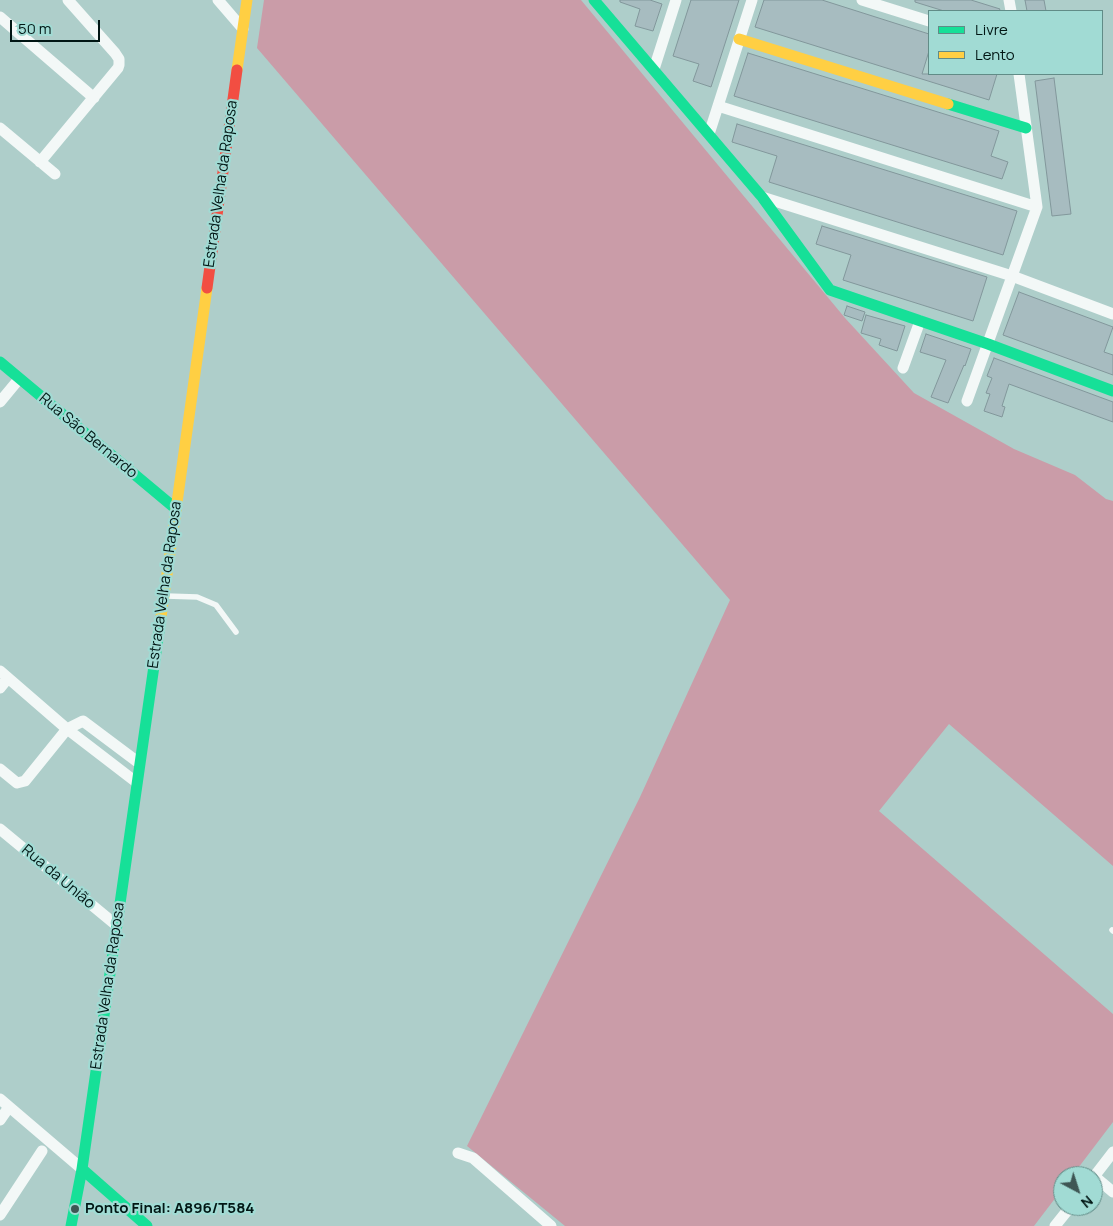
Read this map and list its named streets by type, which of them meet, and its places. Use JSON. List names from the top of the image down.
{
  "streets": {
    "street": ["Estrada Velha da Raposa", "Rua São Bernardo", "Rua da União"]
  },
  "crossings": [
    ["Estrada Velha da Raposa", "Rua São Bernardo"],
    ["Estrada Velha da Raposa", "Rua da União"]
  ],
  "places": ["Ponto Final: A896/T584"],
  "legend": ["Livre", "Lento"],
  "scale_bar": "50 m",
  "north": "bottom right"
}
